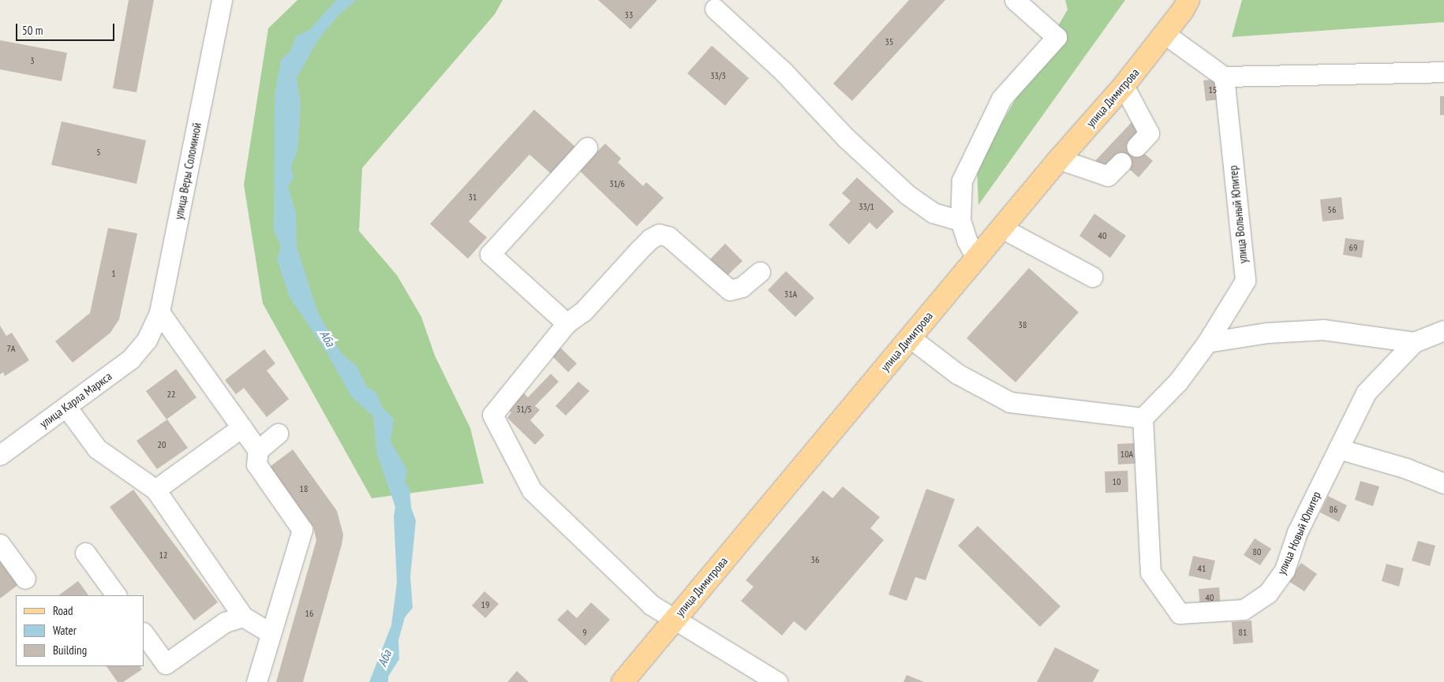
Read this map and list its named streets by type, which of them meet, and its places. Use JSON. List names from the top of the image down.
{
  "streets": {
    "main road": ["улица Димитрова"],
    "street": [
      "улица Веры Соломиной",
      "улица Вольный Юпитер",
      "улица Карла Маркса",
      "улица Новый Юпитер"
    ]
  },
  "crossings": [
    ["улица Веры Соломиной", "улица Карла Маркса"],
    ["улица Вольный Юпитер", "улица Новый Юпитер"]
  ],
  "water": ["Аба"],
  "house_numbers": [
    "33",
    "35",
    "3",
    "33/3",
    "15",
    "5",
    "31/6",
    "31",
    "33/1",
    "56",
    "40",
    "69",
    "1",
    "31А",
    "38",
    "7А",
    "22",
    "31/5",
    "20",
    "10А",
    "10",
    "18",
    "86",
    "80",
    "12",
    "36",
    "41",
    "40",
    "19",
    "16",
    "9",
    "81"
  ],
  "legend": ["Road", "Water", "Building"],
  "scale_bar": "50 m"
}
